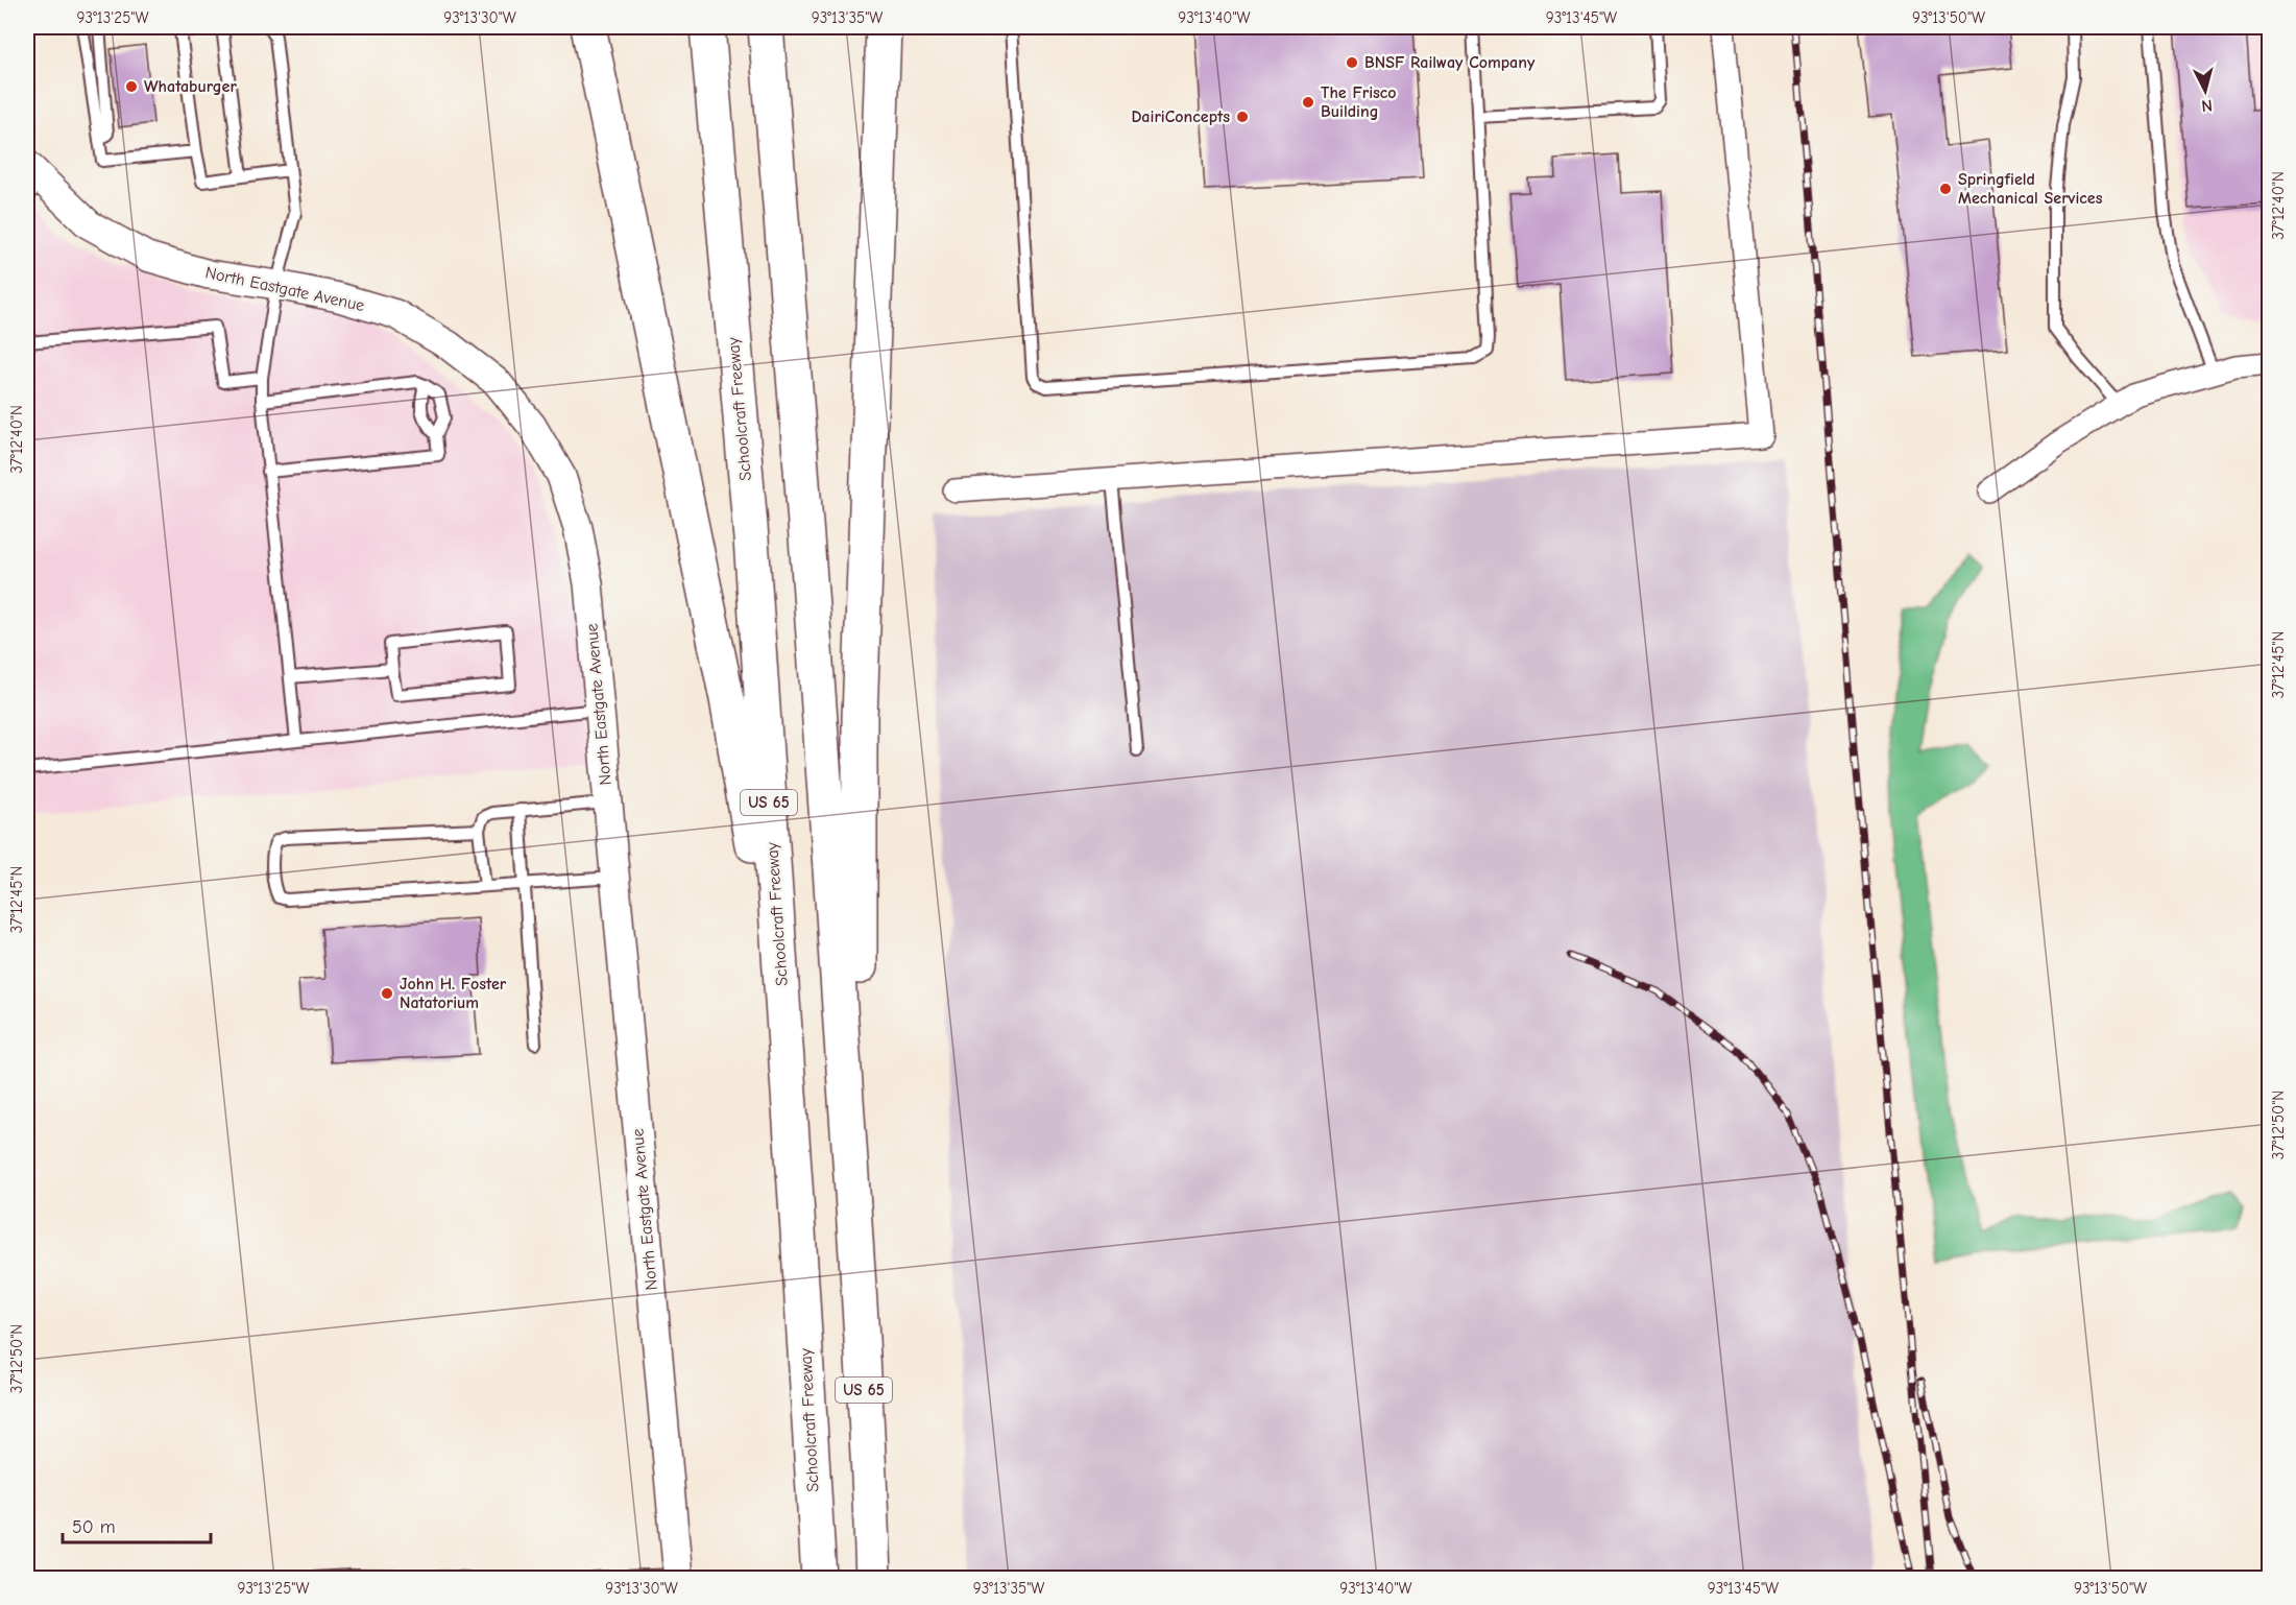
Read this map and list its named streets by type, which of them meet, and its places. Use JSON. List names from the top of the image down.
{
  "streets": {
    "highway": ["Schoolcraft Freeway", "US 65"],
    "street": ["North Eastgate Avenue"]
  },
  "places": [
    "BNSF Railway Company",
    "Whataburger",
    "The Frisco Building",
    "DairiConcepts",
    "Springfield Mechanical Services",
    "John H. Foster Natatorium"
  ],
  "scale_bar": "50 m",
  "north": "bottom",
  "coordinates": [
    "93°13'25\"W",
    "93°13'30\"W",
    "93°13'35\"W",
    "93°13'40\"W",
    "93°13'45\"W",
    "93°13'50\"W",
    "37°12'40\"N",
    "37°12'45\"N",
    "37°12'50\"N"
  ]
}
